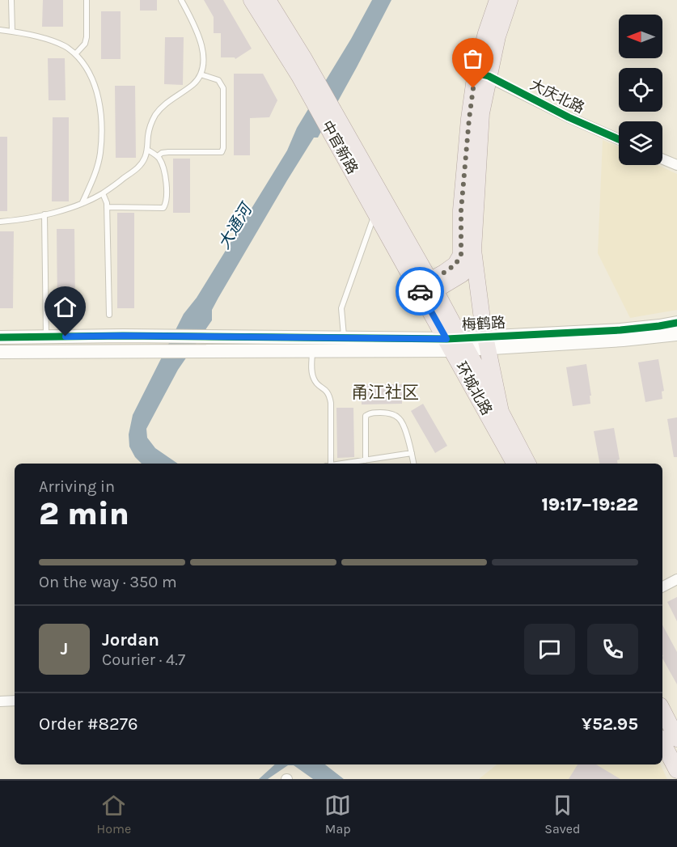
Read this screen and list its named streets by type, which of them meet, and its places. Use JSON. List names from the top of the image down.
{
  "streets": {
    "main road": ["中官新路", "环城北路"],
    "street": ["大庆北路", "梅鹤路"]
  },
  "crossings": [
    ["大庆北路", "环城北路"],
    ["中官新路", "环城北路"],
    ["梅鹤路", "环城北路"]
  ],
  "districts": ["甬江社区"],
  "water": ["大通河"],
  "north": "left",
  "page": {
    "heading": ["2 min", "Arriving in", "19:17–19:22"],
    "panel": [
      "Jordan",
      "Courier · 4.7",
      "Order #8276",
      "¥52.95"
    ],
    "bar": "On the way · 350 m",
    "round": "J",
    "tabs": ["Home", "Map", "Saved"]
  }
}
